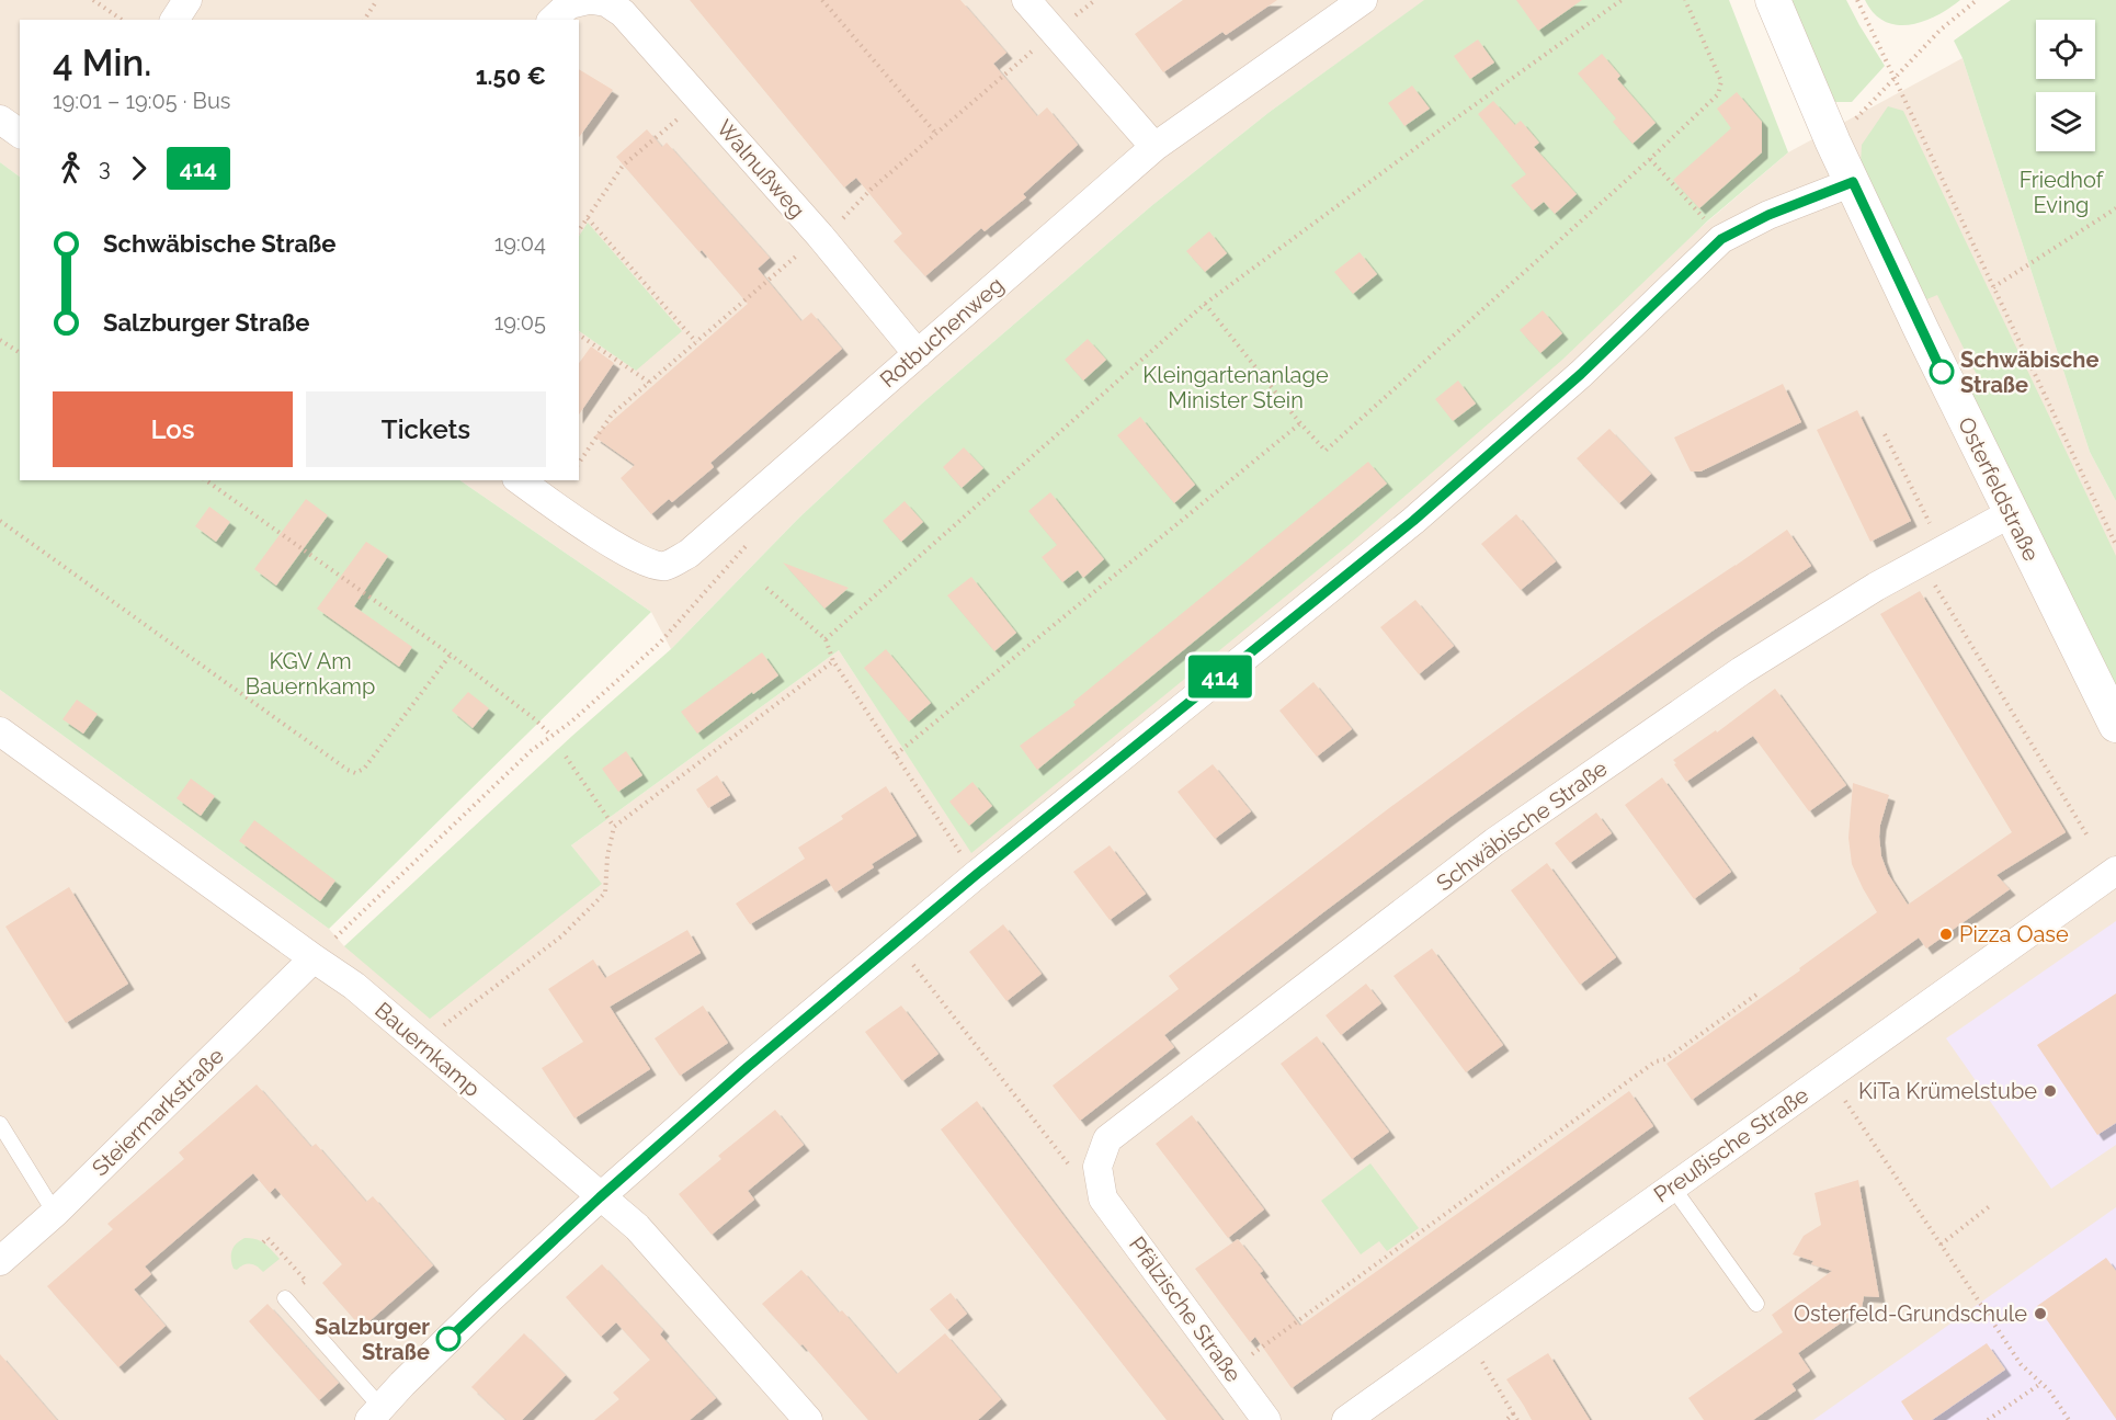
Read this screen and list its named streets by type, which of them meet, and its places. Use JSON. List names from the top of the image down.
{
  "streets": {
    "street": [
      "Walnußweg",
      "Rotbuchenweg",
      "Osterfeldstraße",
      "Schwäbische Straße",
      "Bauernkamp",
      "Steiermarkstraße",
      "Preußische Straße",
      "Pfälzische Straße"
    ]
  },
  "crossings": [
    ["Walnußweg", "Rotbuchenweg"],
    ["Osterfeldstraße", "Schwäbische Straße"],
    ["Schwäbische Straße", "Pfälzische Straße"],
    ["Bauernkamp", "Steiermarkstraße"]
  ],
  "parks": ["Friedhof Eving", "Kleingartenanlage Minister Stein", "KGV Am Bauernkamp"],
  "places": [
    "Schwäbische Straße",
    "Pizza Oase",
    "KiTa Krümelstube",
    "Osterfeld-Grundschule",
    "Salzburger Straße"
  ],
  "lines": ["bus line 414"],
  "page": {
    "on_map": "414",
    "heading": ["4 Min.", "19:01 – 19:05 · Bus", "1.50 €"],
    "legs": ["3", "414"],
    "list": [
      {
        "name": "Schwäbische Straße",
        "value": "19:04"
      },
      {
        "name": "Salzburger Straße",
        "value": "19:05"
      }
    ],
    "buttons": ["Los", "Tickets"]
  }
}
